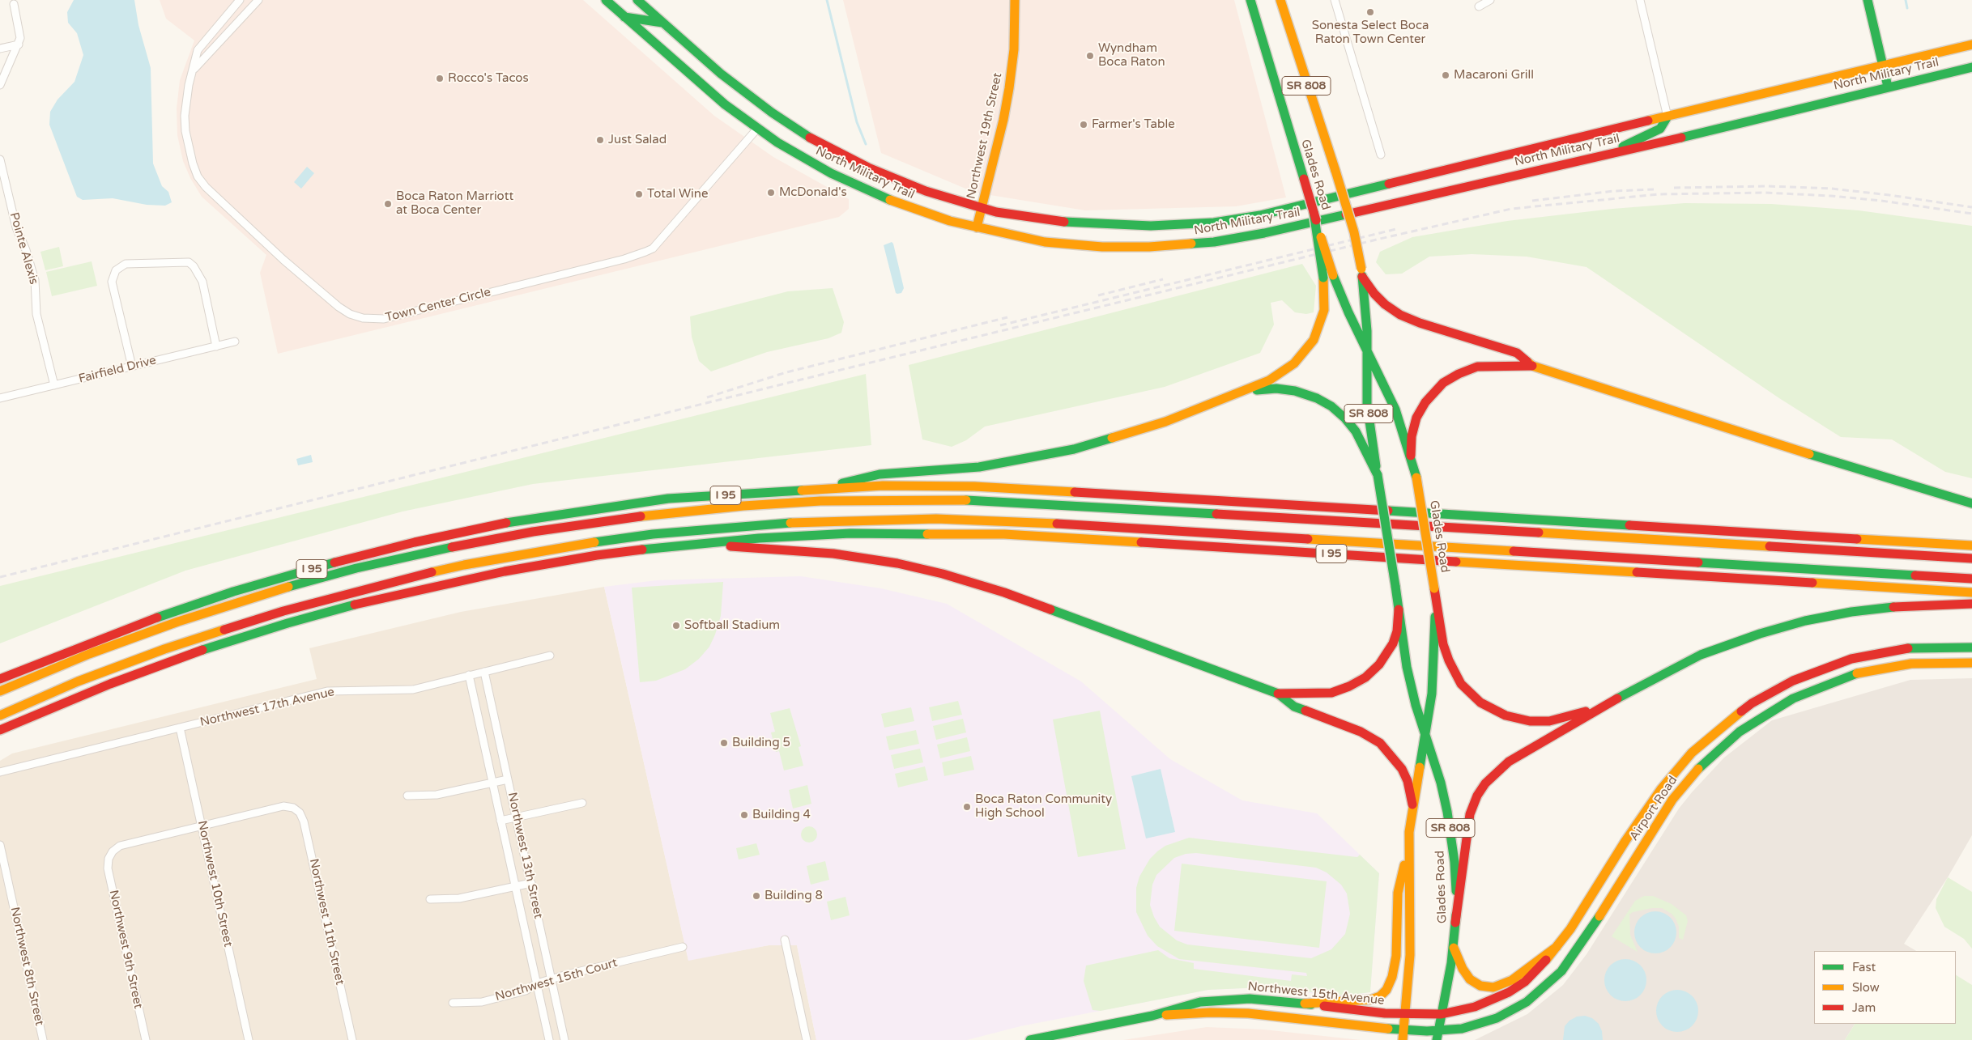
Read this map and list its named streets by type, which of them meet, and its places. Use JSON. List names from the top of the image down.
{
  "streets": {
    "main road": [
      "North Military Trail",
      "SR 808",
      "Northwest 19th Street",
      "Glades Road",
      "I 95",
      "Airport Road",
      "Northwest 15th Avenue"
    ],
    "street": [
      "Pointe Alexis",
      "Town Center Circle",
      "Fairfield Drive",
      "Northwest 17th Avenue",
      "Northwest 13th Street",
      "Northwest 10th Street",
      "Northwest 11th Street",
      "Northwest 9th Street",
      "Northwest 8th Street",
      "Northwest 15th Court"
    ]
  },
  "crossings": [
    ["North Military Trail", "Northwest 19th Street"],
    ["North Military Trail", "Town Center Circle"],
    ["Glades Road", "Airport Road"],
    ["Glades Road", "Northwest 15th Avenue"],
    ["Pointe Alexis", "Fairfield Drive"],
    ["Northwest 17th Avenue", "Northwest 13th Street"],
    ["Northwest 17th Avenue", "Northwest 10th Street"],
    ["Airport Road", "Northwest 15th Avenue"],
    ["Northwest 13th Street", "Northwest 15th Court"],
    ["Northwest 10th Street", "Northwest 11th Street"],
    ["Northwest 10th Street", "Northwest 9th Street"],
    ["Northwest 11th Street", "Northwest 9th Street"]
  ],
  "places": [
    "Sonesta Select Boca Raton Town Center",
    "Wyndham Boca Raton",
    "Macaroni Grill",
    "Rocco's Tacos",
    "Farmer's Table",
    "Just Salad",
    "McDonald's",
    "Total Wine",
    "Boca Raton Marriott at Boca Center",
    "Softball Stadium",
    "Building 5",
    "Boca Raton Community High School",
    "Building 4",
    "Building 8"
  ],
  "legend": ["Fast", "Slow", "Jam"]
}
